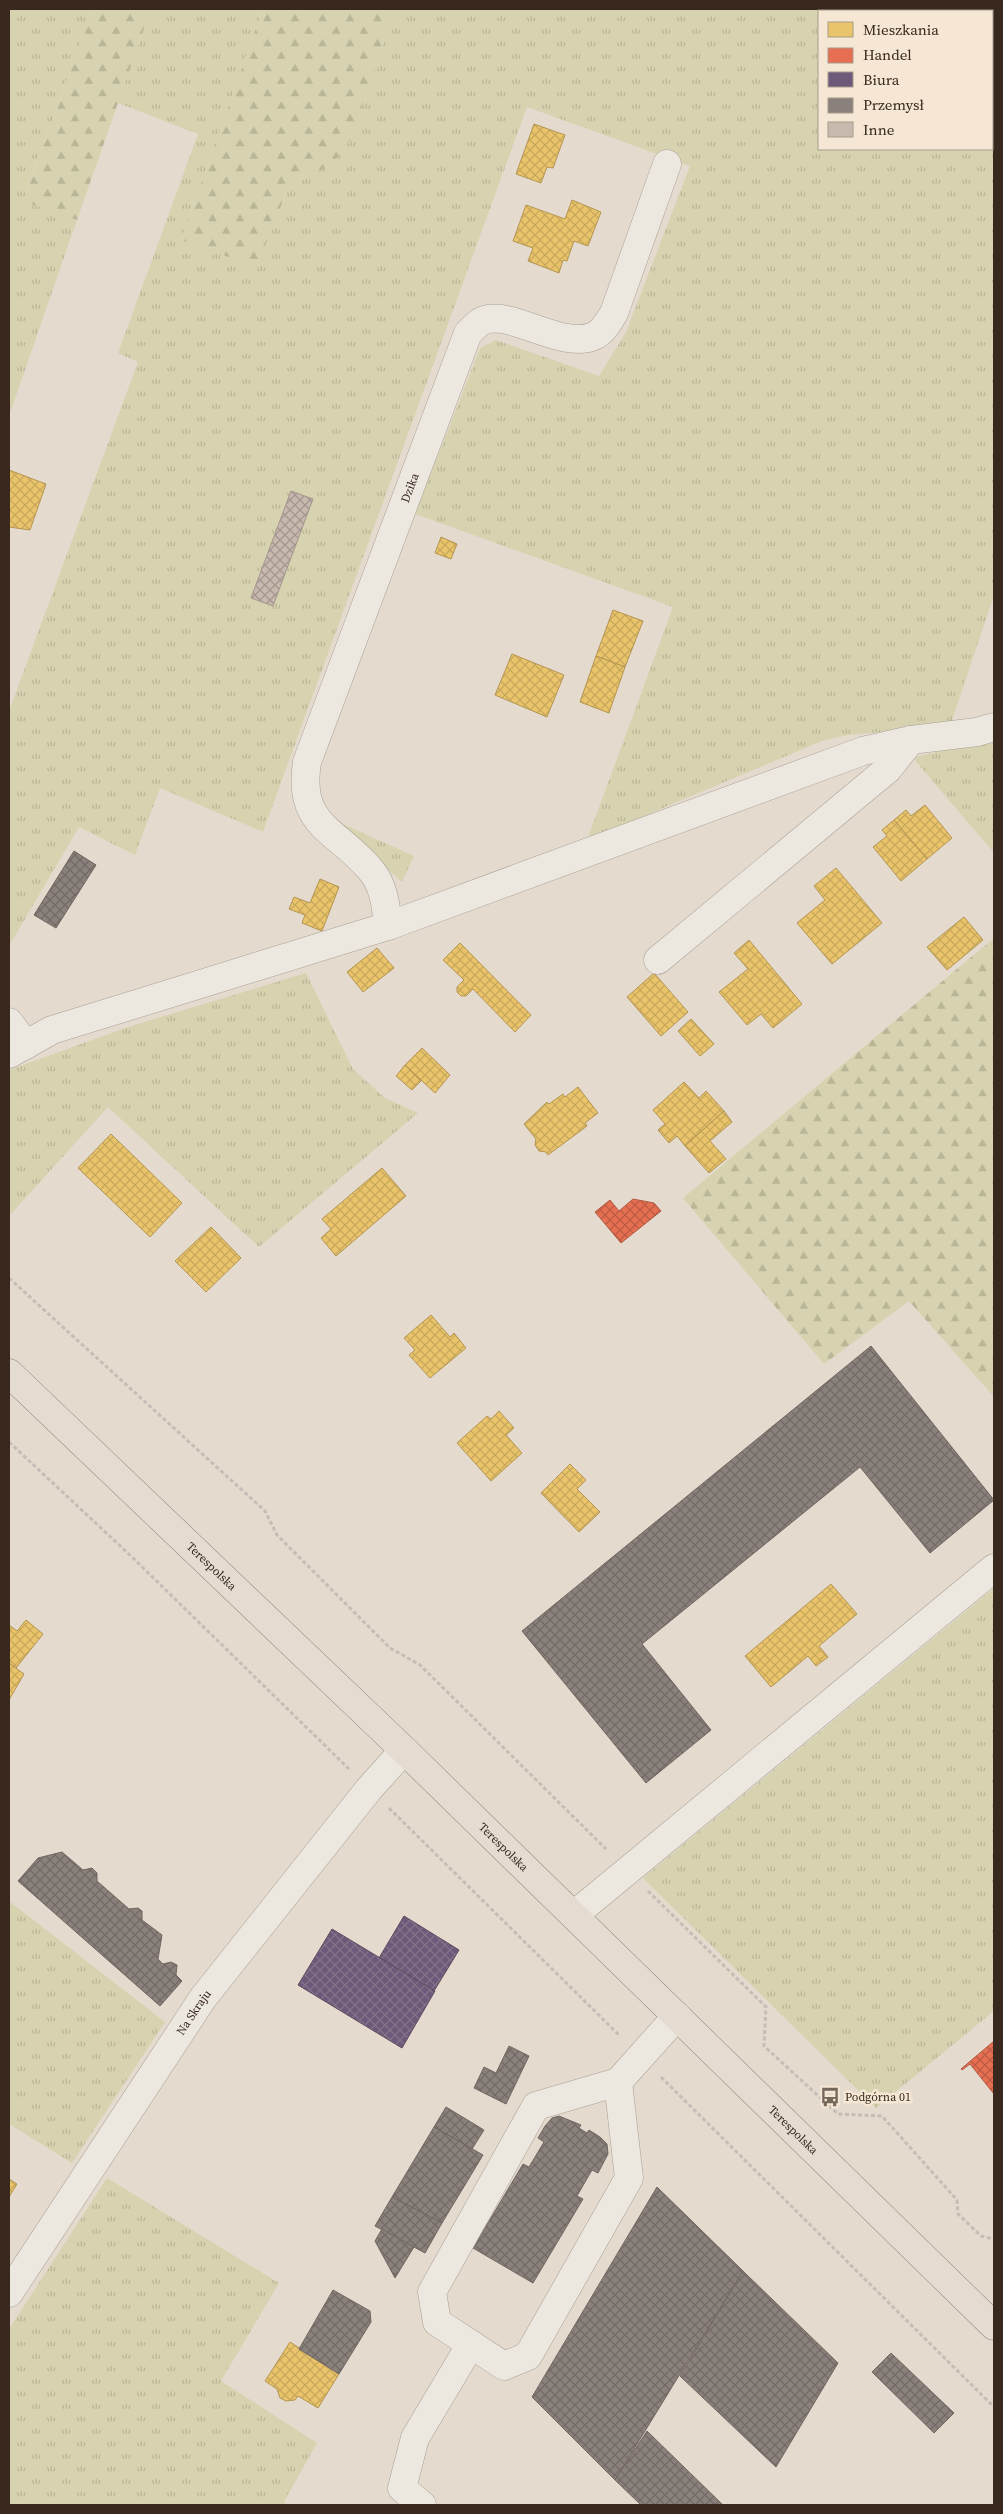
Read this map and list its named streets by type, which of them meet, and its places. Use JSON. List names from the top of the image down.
{
  "streets": {
    "main road": ["Terespolska"],
    "street": ["Dzika", "Na Skraju"]
  },
  "crossings": [
    ["Terespolska", "Na Skraju"]
  ],
  "places": {
    "bus stop": ["Podgórna 01"]
  },
  "legend": [
    "Mieszkania",
    "Handel",
    "Biura",
    "Przemysł",
    "Inne"
  ]
}
